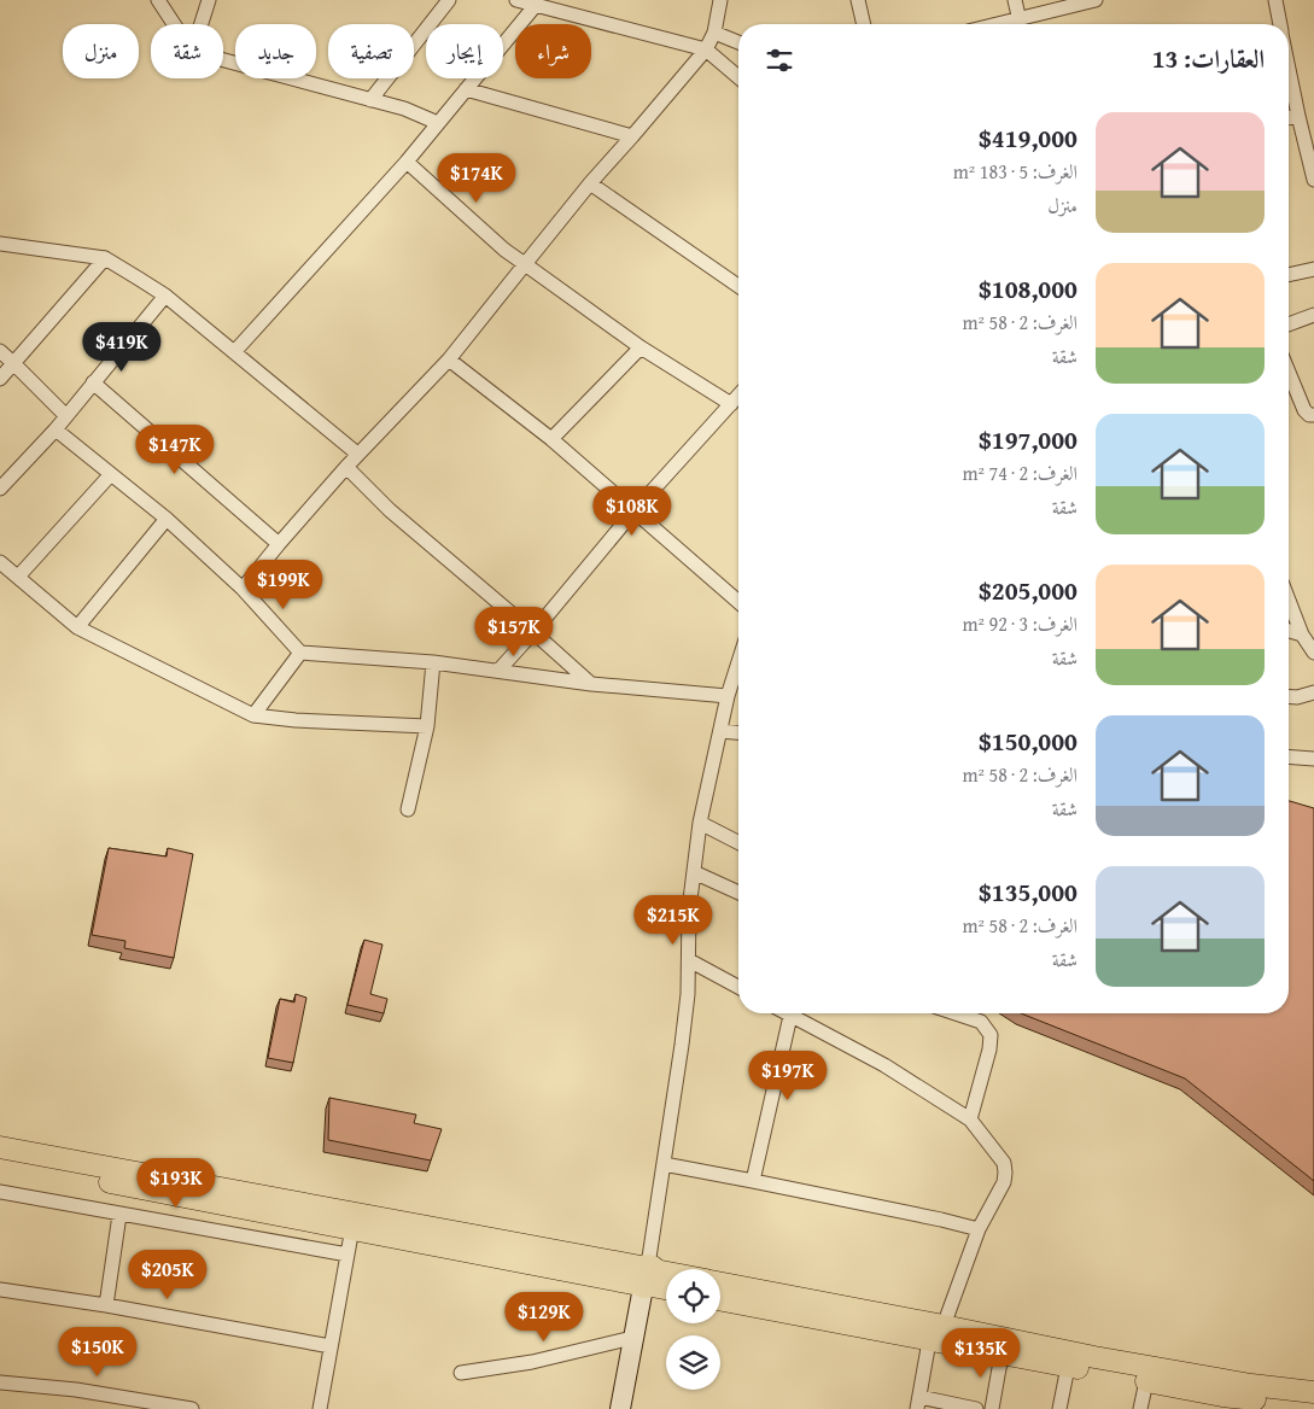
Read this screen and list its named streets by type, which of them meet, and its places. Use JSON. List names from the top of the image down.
{
  "page": {
    "chip": [
      "شراء",
      "إيجار",
      "تصفية",
      "جديد",
      "شقة",
      "منزل"
    ],
    "heading": "العقارات: 13",
    "list": [
      {
        "name": "$419,000",
        "note": "الغرف: 5 · 183 m² · منزل"
      },
      {
        "name": "$108,000",
        "note": "الغرف: 2 · 58 m² · شقة"
      },
      {
        "name": "$197,000",
        "note": "الغرف: 2 · 74 m² · شقة"
      },
      {
        "name": "$205,000",
        "note": "الغرف: 3 · 92 m² · شقة"
      },
      {
        "name": "$150,000",
        "note": "الغرف: 2 · 58 m² · شقة"
      },
      {
        "name": "$135,000",
        "note": "الغرف: 2 · 58 m² · شقة"
      }
    ],
    "price": [
      "$174K",
      "$419K",
      "$147K",
      "$108K",
      "$199K",
      "$157K",
      "$215K",
      "$197K",
      "$193K",
      "$205K",
      "$129K",
      "$150K",
      "$135K"
    ]
  }
}
